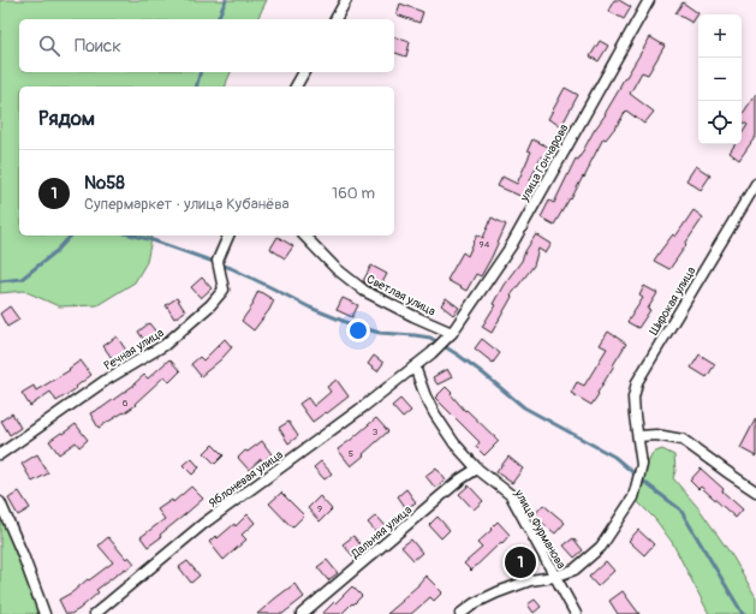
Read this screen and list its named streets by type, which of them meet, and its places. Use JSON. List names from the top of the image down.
{
  "streets": {
    "street": [
      "улица Гончарова",
      "Светлая улица",
      "Широкая улица",
      "Речная улица",
      "Яблоневая улица",
      "улица Фурманова",
      "Дальняя улица"
    ]
  },
  "crossings": [
    ["улица Гончарова", "Светлая улица"],
    ["улица Гончарова", "Яблоневая улица"],
    ["Широкая улица", "улица Фурманова"],
    ["Яблоневая улица", "улица Фурманова"],
    ["улица Фурманова", "Дальняя улица"]
  ],
  "house_numbers": [
    "94",
    "6",
    "3",
    "5",
    "9"
  ],
  "page": {
    "map_buttons": ["+", "−"],
    "search": "Поиск",
    "heading": "Рядом",
    "list": [
      {
        "mark": "1",
        "name": "№58",
        "note": "Супермаркет · улица Кубанёва",
        "value": "160 m"
      }
    ],
    "pins": "1"
  }
}
